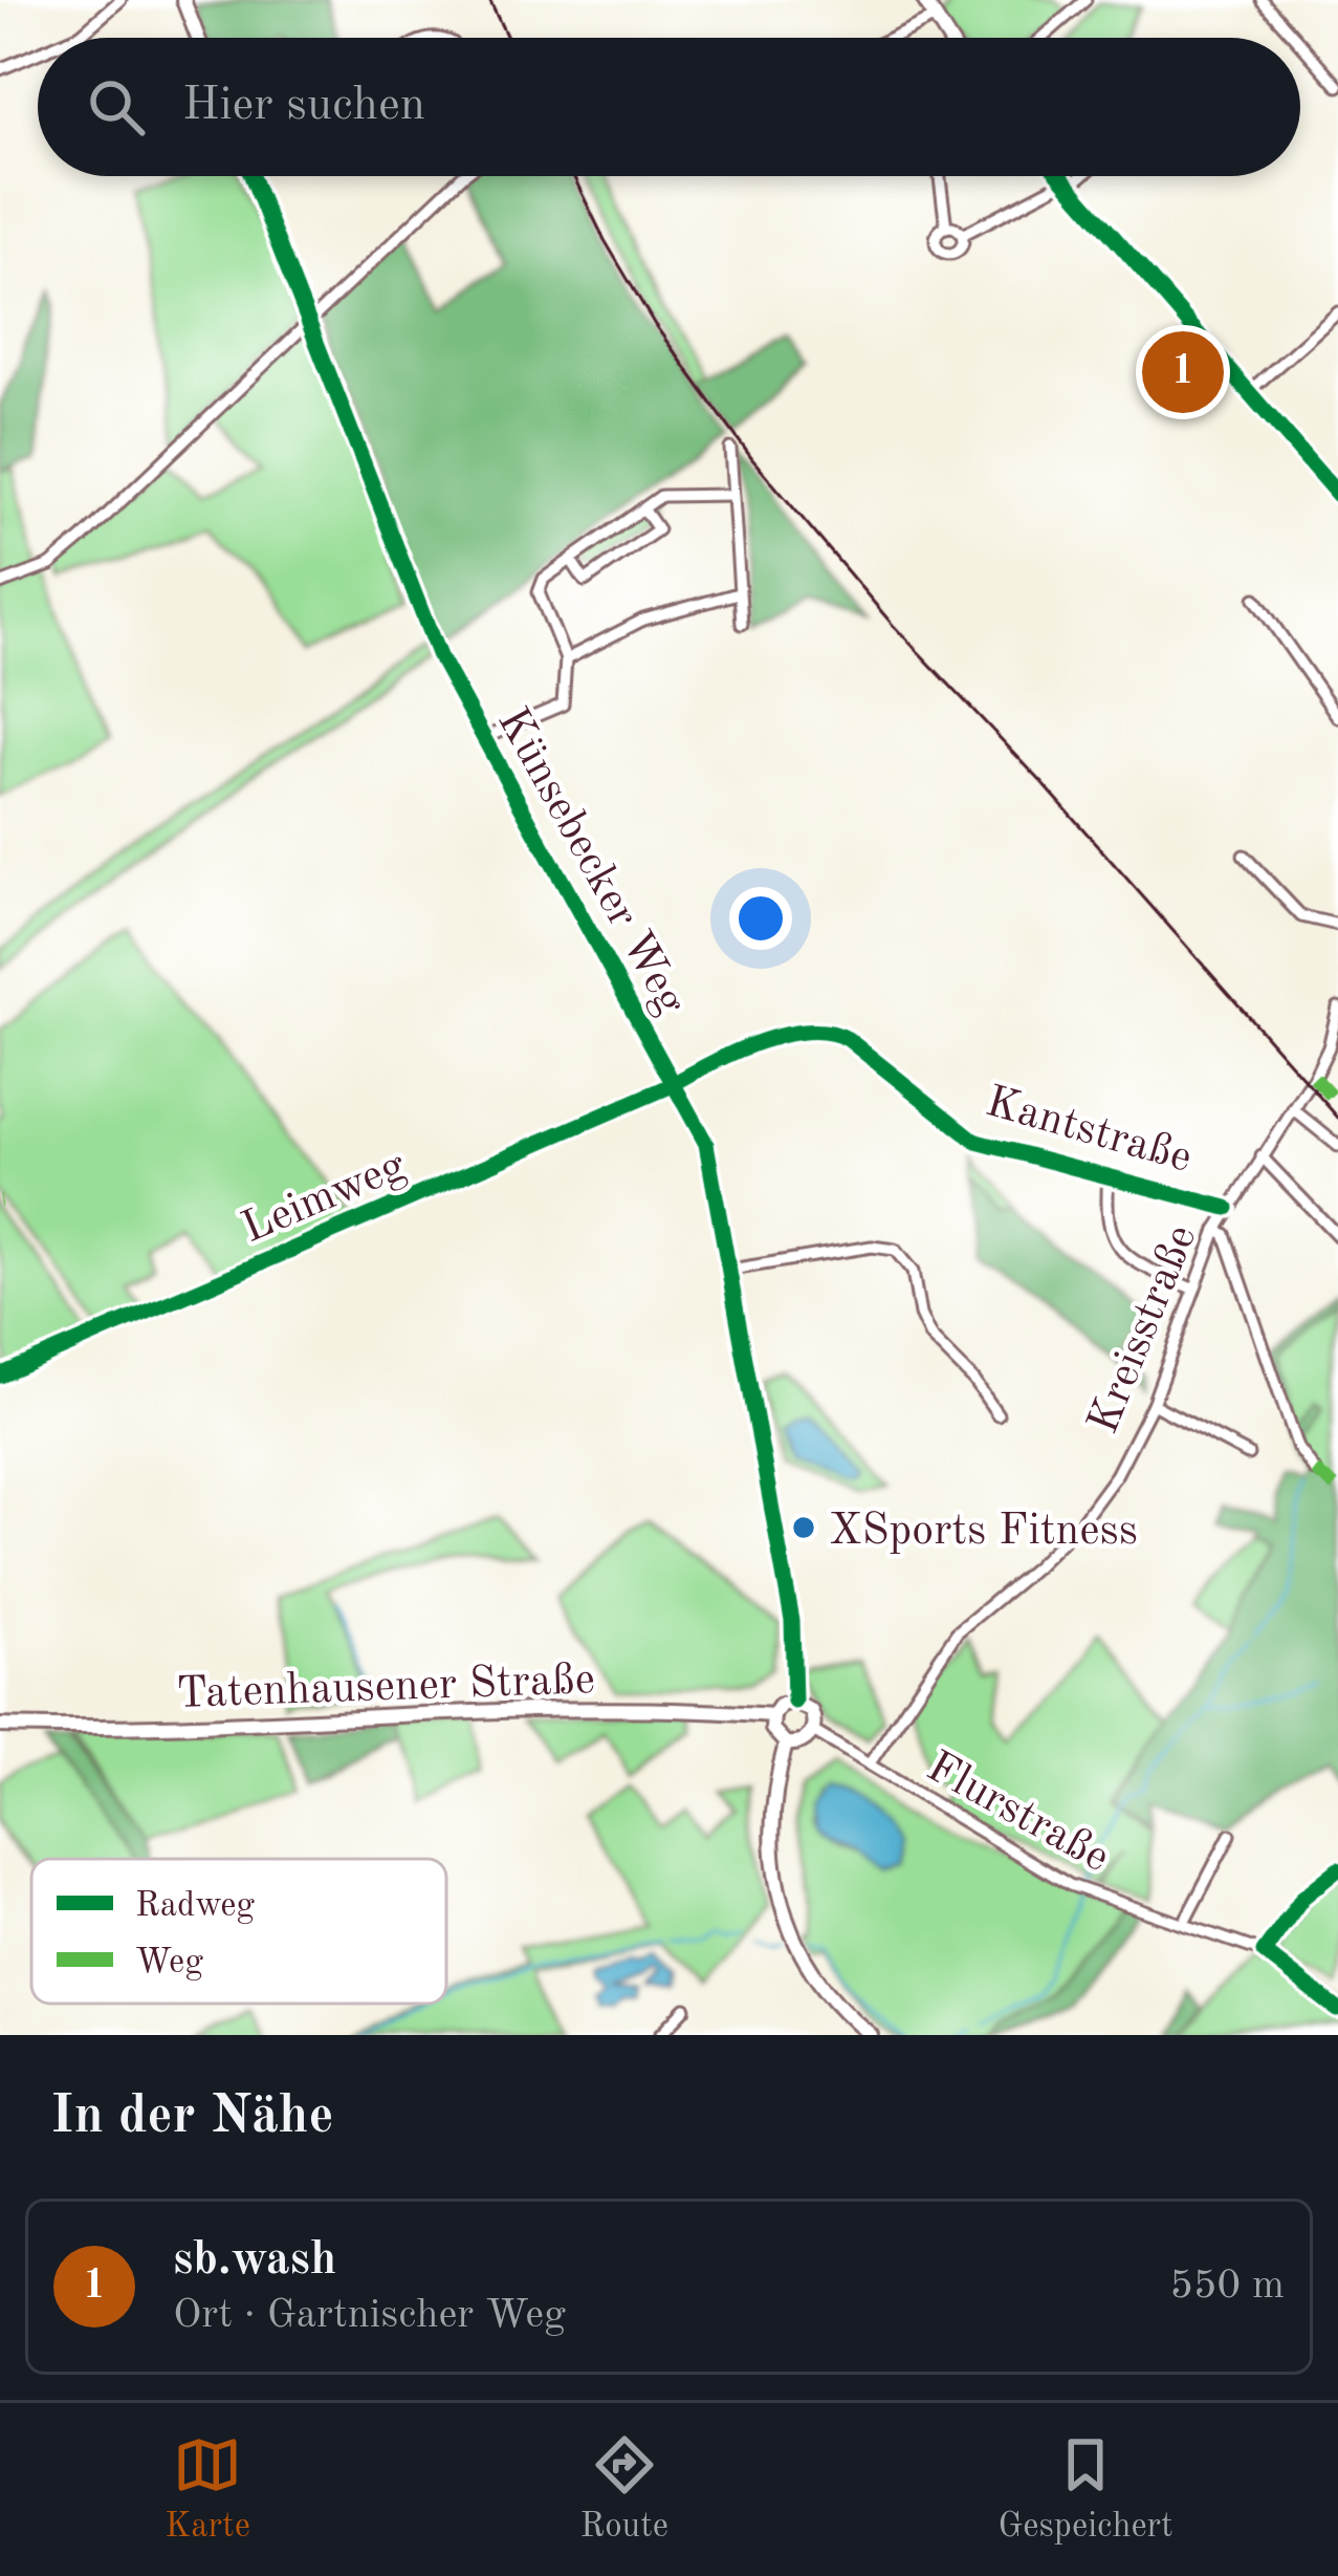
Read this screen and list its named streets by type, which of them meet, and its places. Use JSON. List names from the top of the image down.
{
  "streets": {
    "street": [
      "Künsebecker Weg",
      "Kantstraße",
      "Leimweg",
      "Kreisstraße",
      "Tatenhausener Straße",
      "Flurstraße"
    ]
  },
  "crossings": [
    ["Künsebecker Weg", "Kantstraße"],
    ["Künsebecker Weg", "Leimweg"],
    ["Künsebecker Weg", "Tatenhausener Straße"],
    ["Kantstraße", "Leimweg"],
    ["Kantstraße", "Kreisstraße"],
    ["Kreisstraße", "Flurstraße"]
  ],
  "places": ["XSports Fitness"],
  "legend": ["Radweg", "Weg"],
  "page": {
    "search": "Hier suchen",
    "pins": "1",
    "heading": "In der Nähe",
    "list": [
      {
        "mark": "1",
        "name": "sb.wash",
        "note": "Ort · Gartnischer Weg",
        "value": "550 m"
      }
    ],
    "nav": ["Karte", "Route", "Gespeichert"]
  }
}
